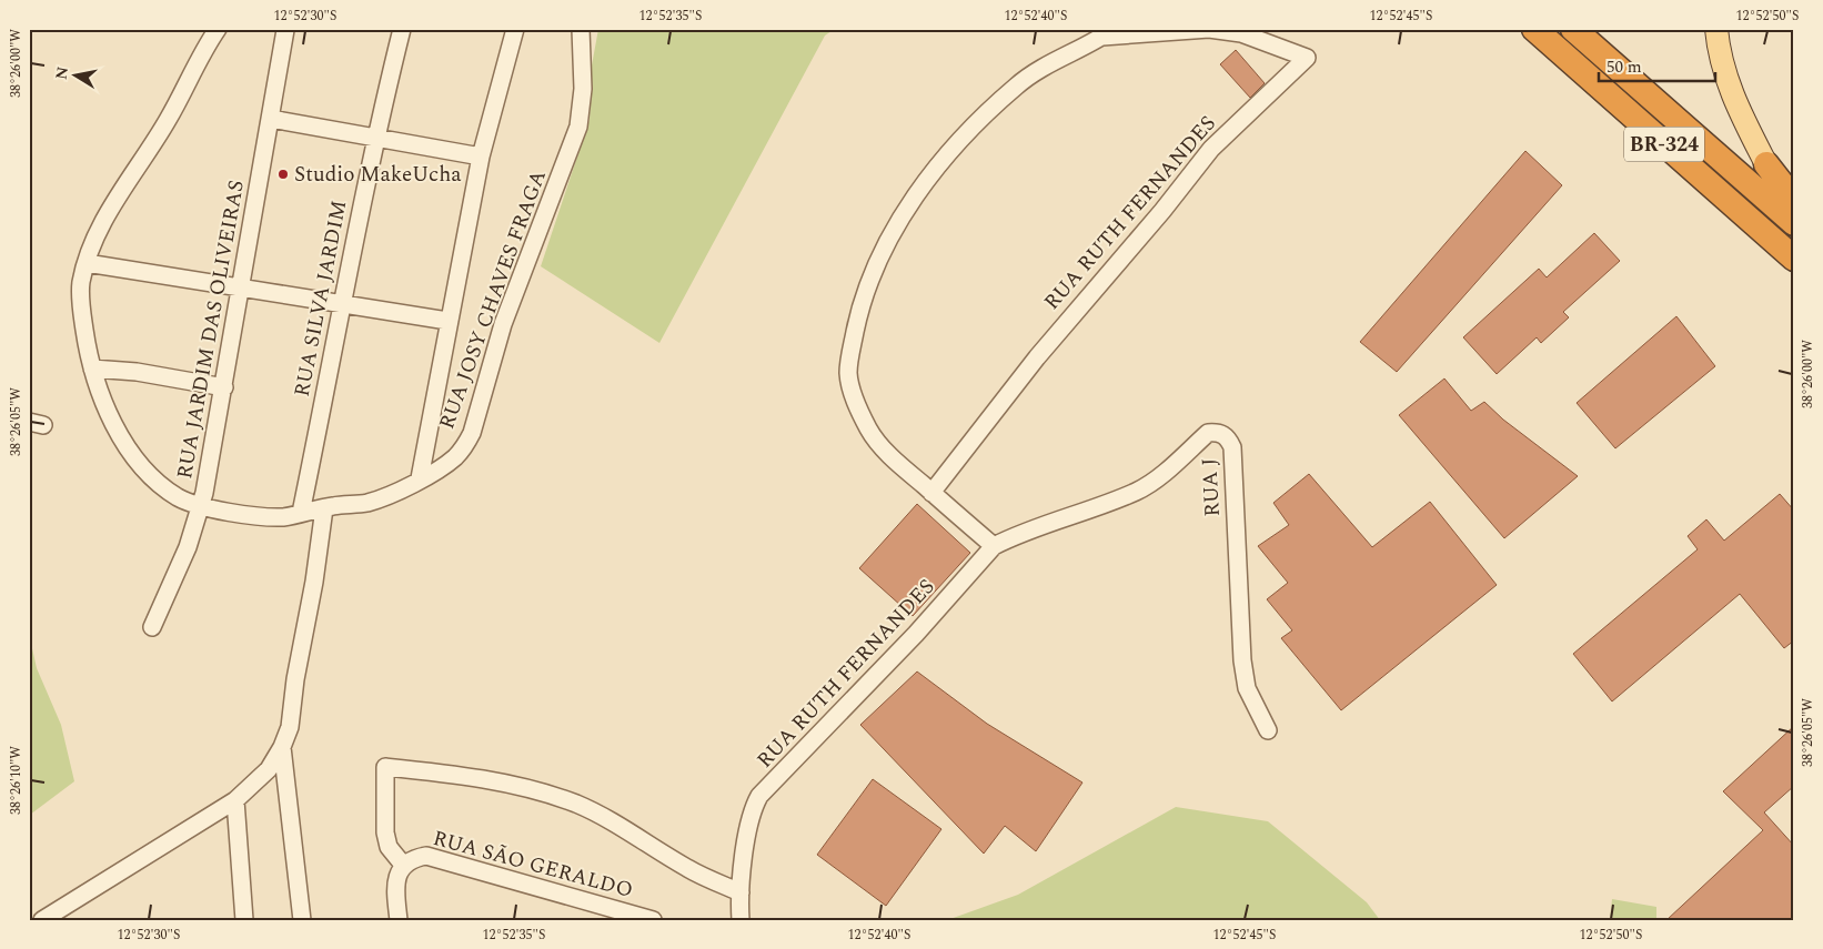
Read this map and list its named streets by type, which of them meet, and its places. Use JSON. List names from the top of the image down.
{
  "streets": {
    "highway": ["BR-324"],
    "street": [
      "RUA RUTH FERNANDES",
      "RUA SILVA JARDIM",
      "RUA JOSY CHAVES FRAGA",
      "RUA JARDIM DAS OLIVEIRAS",
      "RUA J",
      "RUA SÃO GERALDO"
    ]
  },
  "crossings": [
    ["RUA RUTH FERNANDES", "RUA J"],
    ["RUA SILVA JARDIM", "RUA JOSY CHAVES FRAGA"],
    ["RUA JOSY CHAVES FRAGA", "RUA JARDIM DAS OLIVEIRAS"]
  ],
  "places": ["Studio MakeUcha"],
  "scale_bar": "50 m",
  "north": "left",
  "coordinates": [
    "12°52'30\"S",
    "12°52'35\"S",
    "12°52'40\"S",
    "12°52'45\"S",
    "12°52'50\"S",
    "38°26'00\"W",
    "38°26'05\"W",
    "38°26'10\"W"
  ]
}
